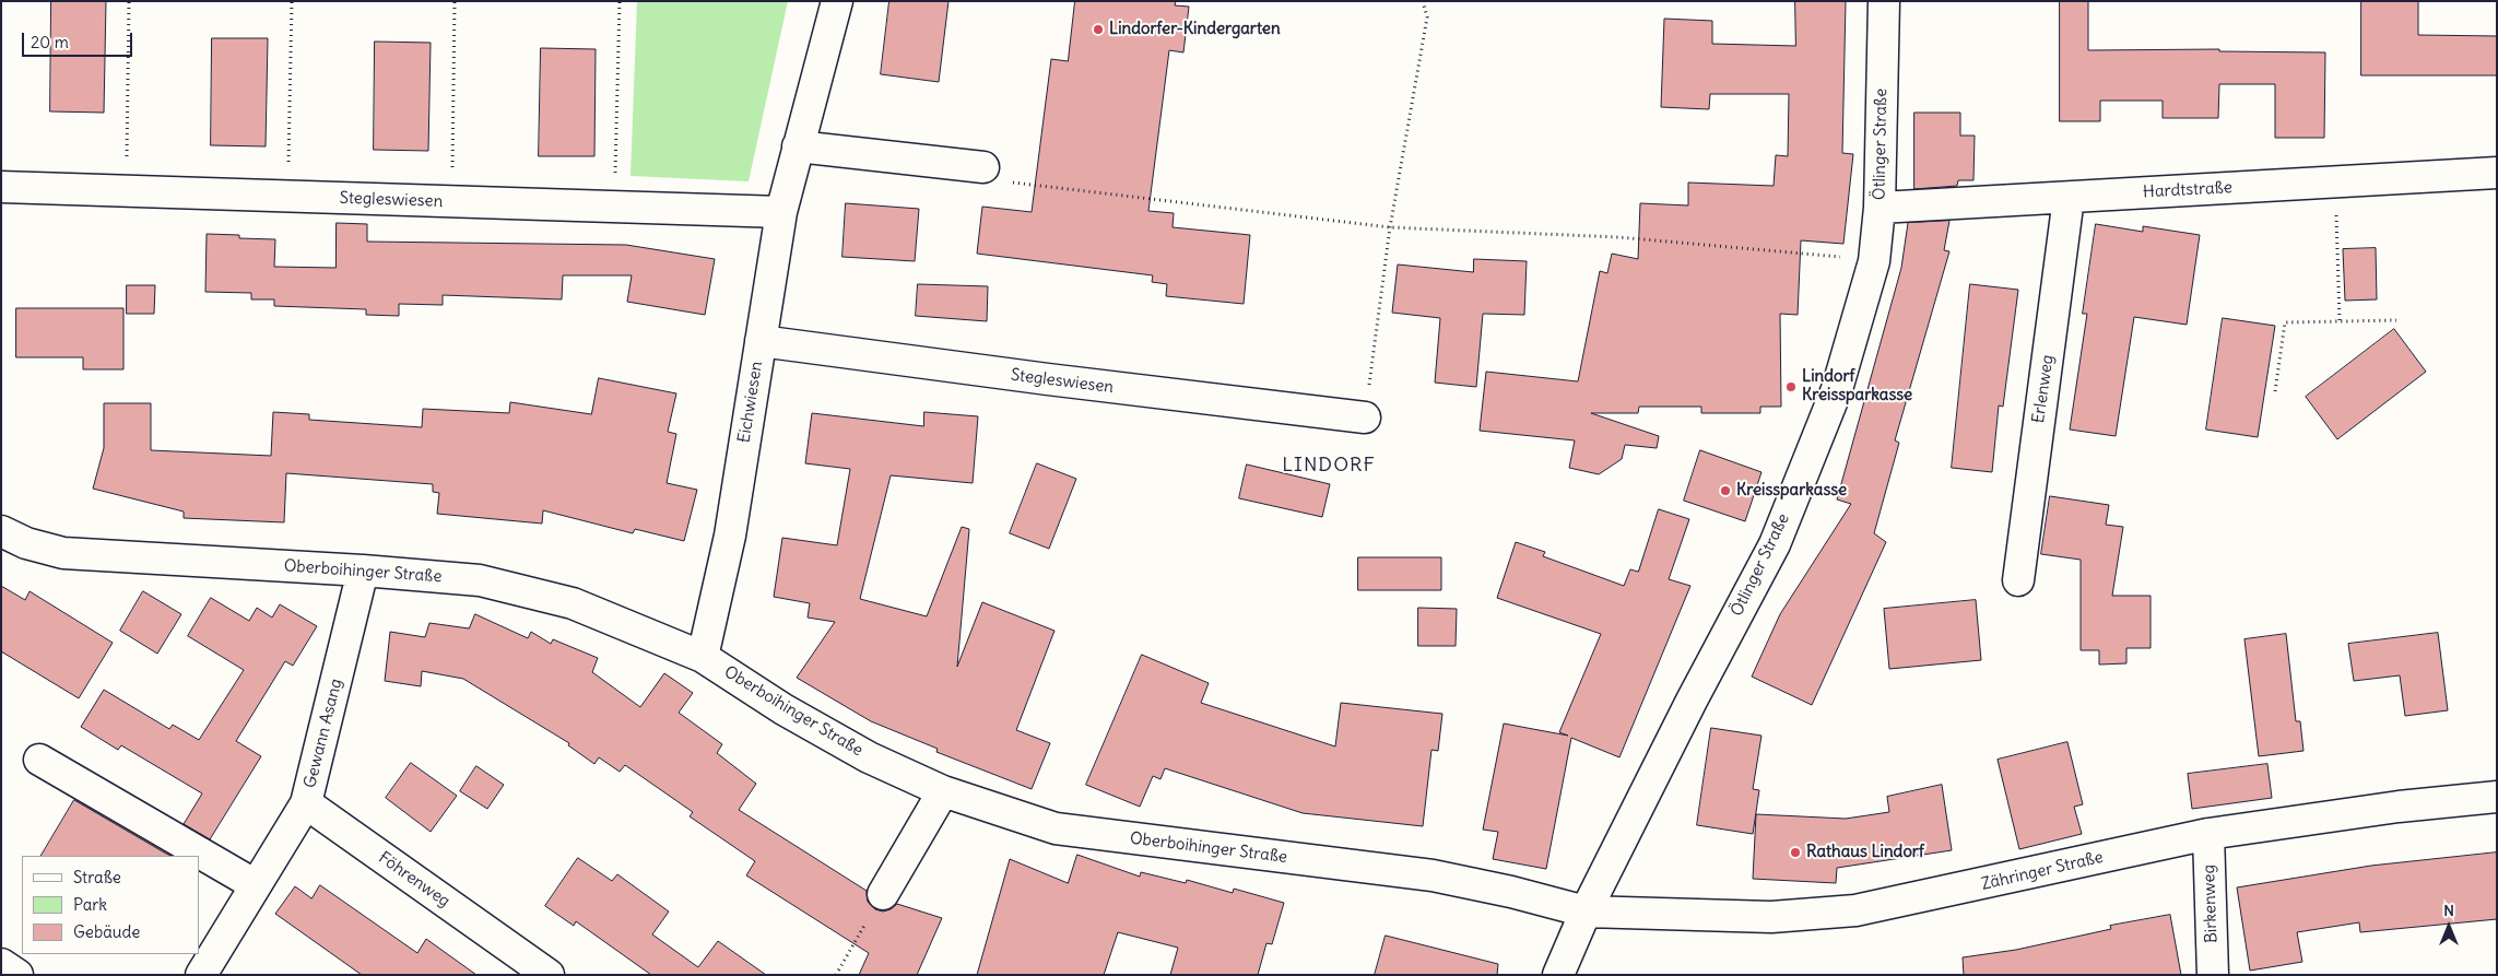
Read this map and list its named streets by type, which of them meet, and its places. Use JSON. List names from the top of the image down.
{
  "streets": {
    "street": [
      "Ötlinger Straße",
      "Hardtstraße",
      "Stegleswiesen",
      "Erlenweg",
      "Eichwiesen",
      "Oberboihinger Straße",
      "Gewann Asang",
      "Zähringer Straße",
      "Föhrenweg",
      "Birkenweg"
    ]
  },
  "crossings": [
    ["Ötlinger Straße", "Hardtstraße"],
    ["Ötlinger Straße", "Oberboihinger Straße"],
    ["Ötlinger Straße", "Zähringer Straße"],
    ["Hardtstraße", "Erlenweg"],
    ["Stegleswiesen", "Eichwiesen"],
    ["Eichwiesen", "Oberboihinger Straße"],
    ["Oberboihinger Straße", "Gewann Asang"],
    ["Oberboihinger Straße", "Zähringer Straße"],
    ["Gewann Asang", "Föhrenweg"],
    ["Zähringer Straße", "Birkenweg"]
  ],
  "districts": ["LINDORF"],
  "places": [
    "Lindorfer-Kindergarten",
    "Lindorf Kreissparkasse",
    "Kreissparkasse",
    "Rathaus Lindorf"
  ],
  "legend": ["Straße", "Park", "Gebäude"],
  "scale_bar": "20 m",
  "north": "top"
}
